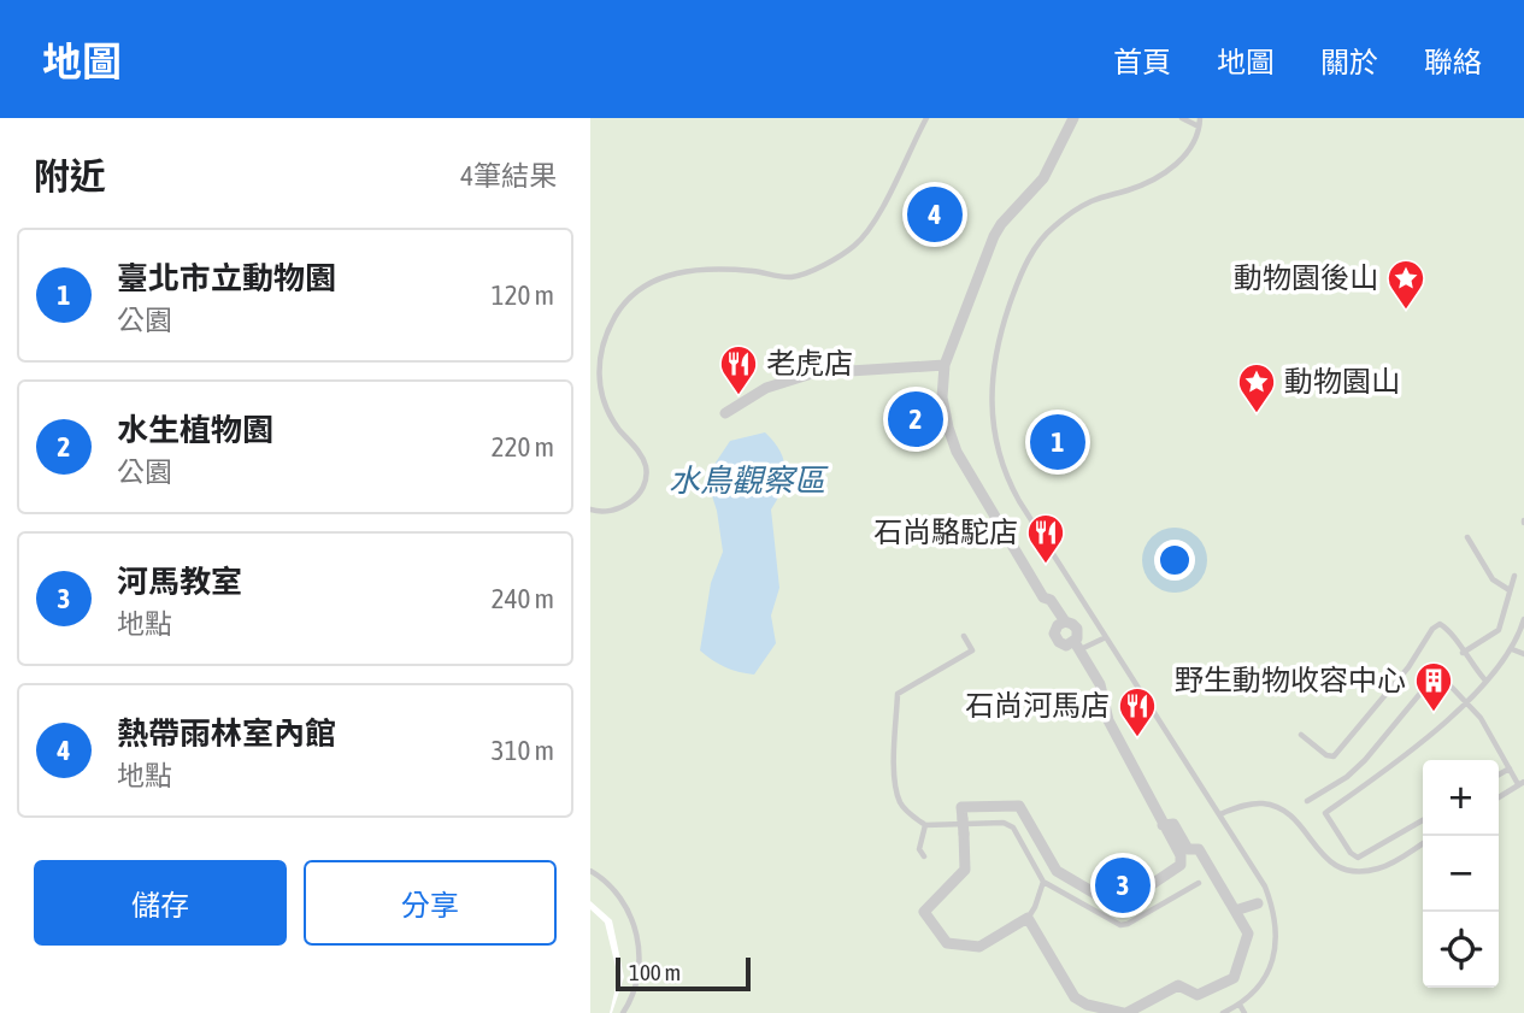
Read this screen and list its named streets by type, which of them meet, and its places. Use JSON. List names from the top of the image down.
{
  "water": ["水鳥觀察區"],
  "places": {
    "place": ["動物園後山", "動物園山"],
    "restaurant": ["老虎店", "石尚駱駝店", "石尚河馬店"],
    "building": ["野生動物收容中心"]
  },
  "scale_bar": "100 m",
  "page": {
    "header": "地圖",
    "nav": [
      "首頁",
      "地圖",
      "關於",
      "聯絡"
    ],
    "heading": ["附近", "4筆結果"],
    "pins": [
      "4",
      "2",
      "1",
      "3"
    ],
    "list": [
      {
        "mark": "1",
        "name": "臺北市立動物園",
        "note": "公園",
        "value": "120 m"
      },
      {
        "mark": "2",
        "name": "水生植物園",
        "note": "公園",
        "value": "220 m"
      },
      {
        "mark": "3",
        "name": "河馬教室",
        "note": "地點",
        "value": "240 m"
      },
      {
        "mark": "4",
        "name": "熱帶雨林室內館",
        "note": "地點",
        "value": "310 m"
      }
    ],
    "map_buttons": ["+", "−"],
    "buttons": ["儲存", "分享"],
    "scale": "100 m"
  }
}
